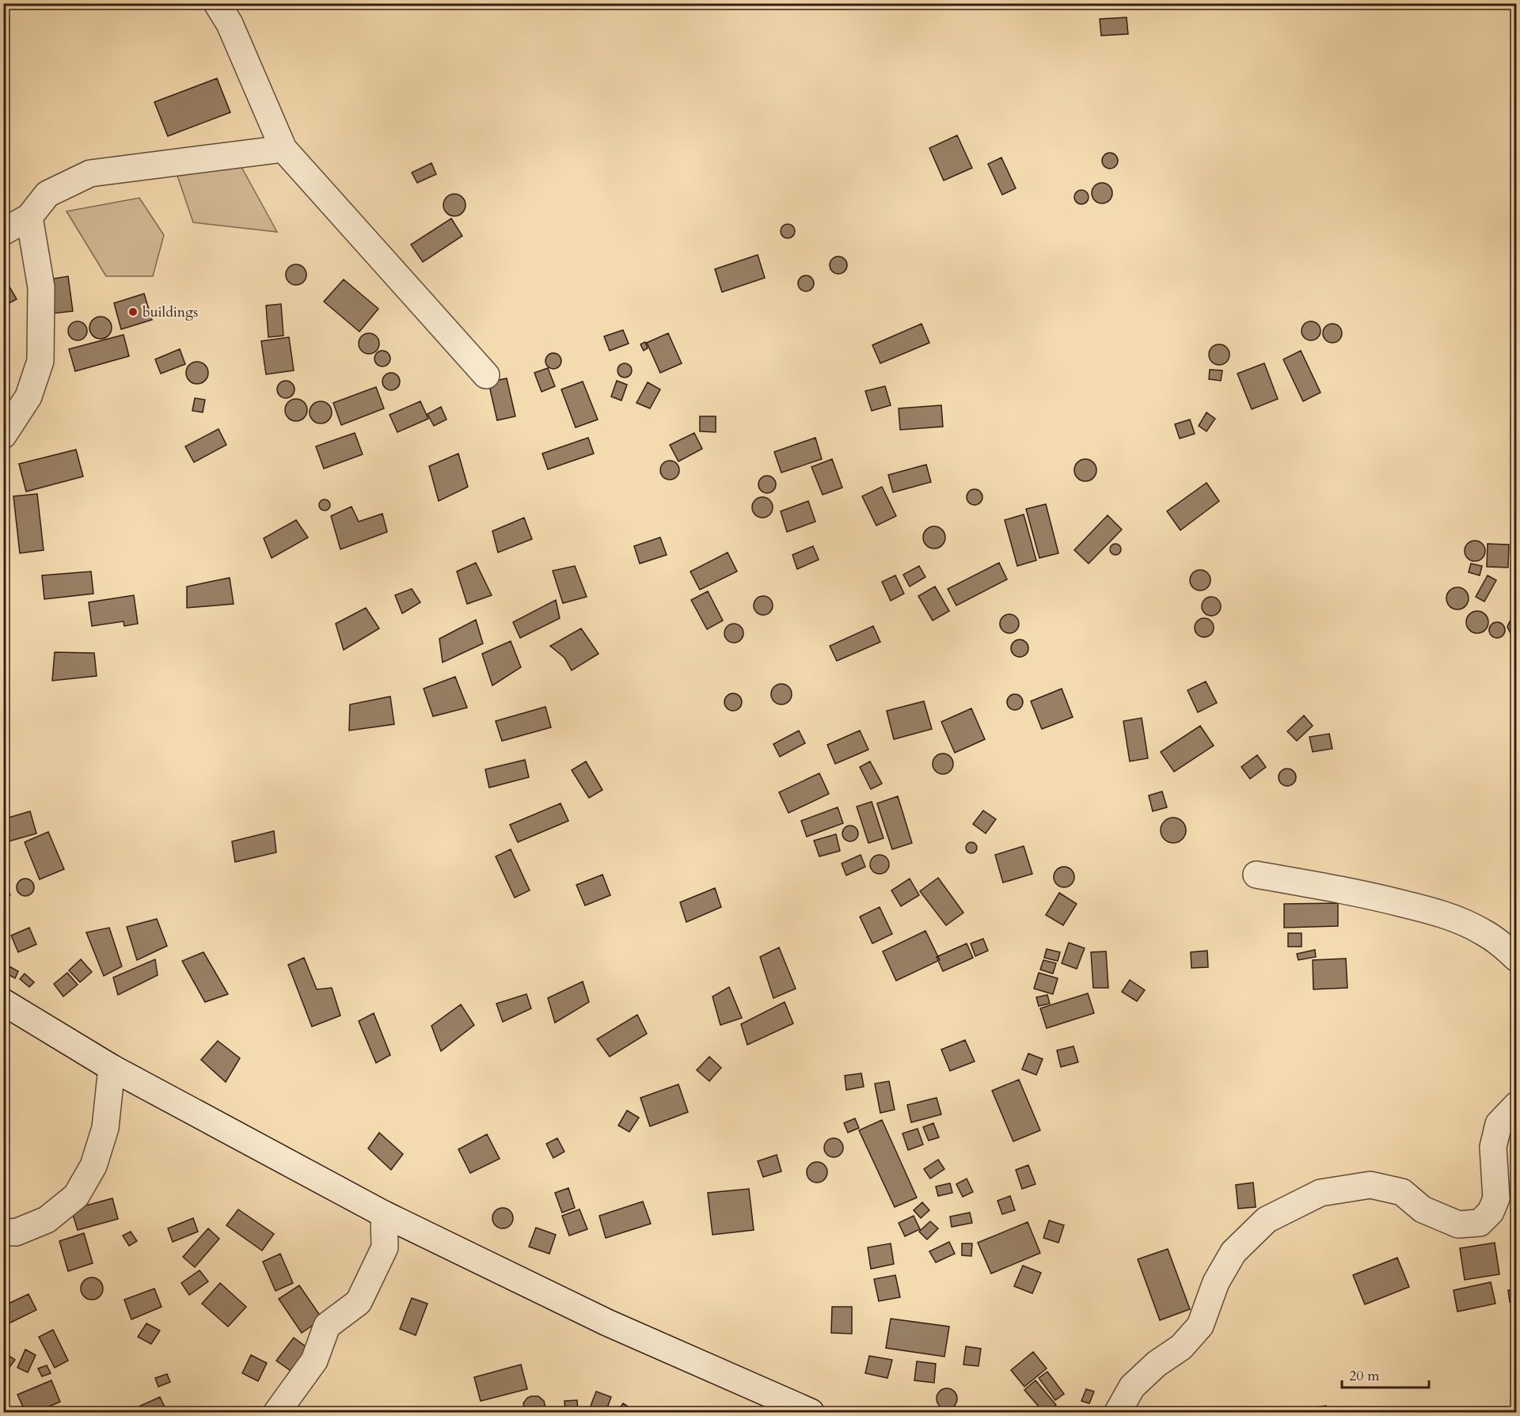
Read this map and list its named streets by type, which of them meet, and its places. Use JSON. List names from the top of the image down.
{
  "places": ["buildings"],
  "scale_bar": "20 m"
}
